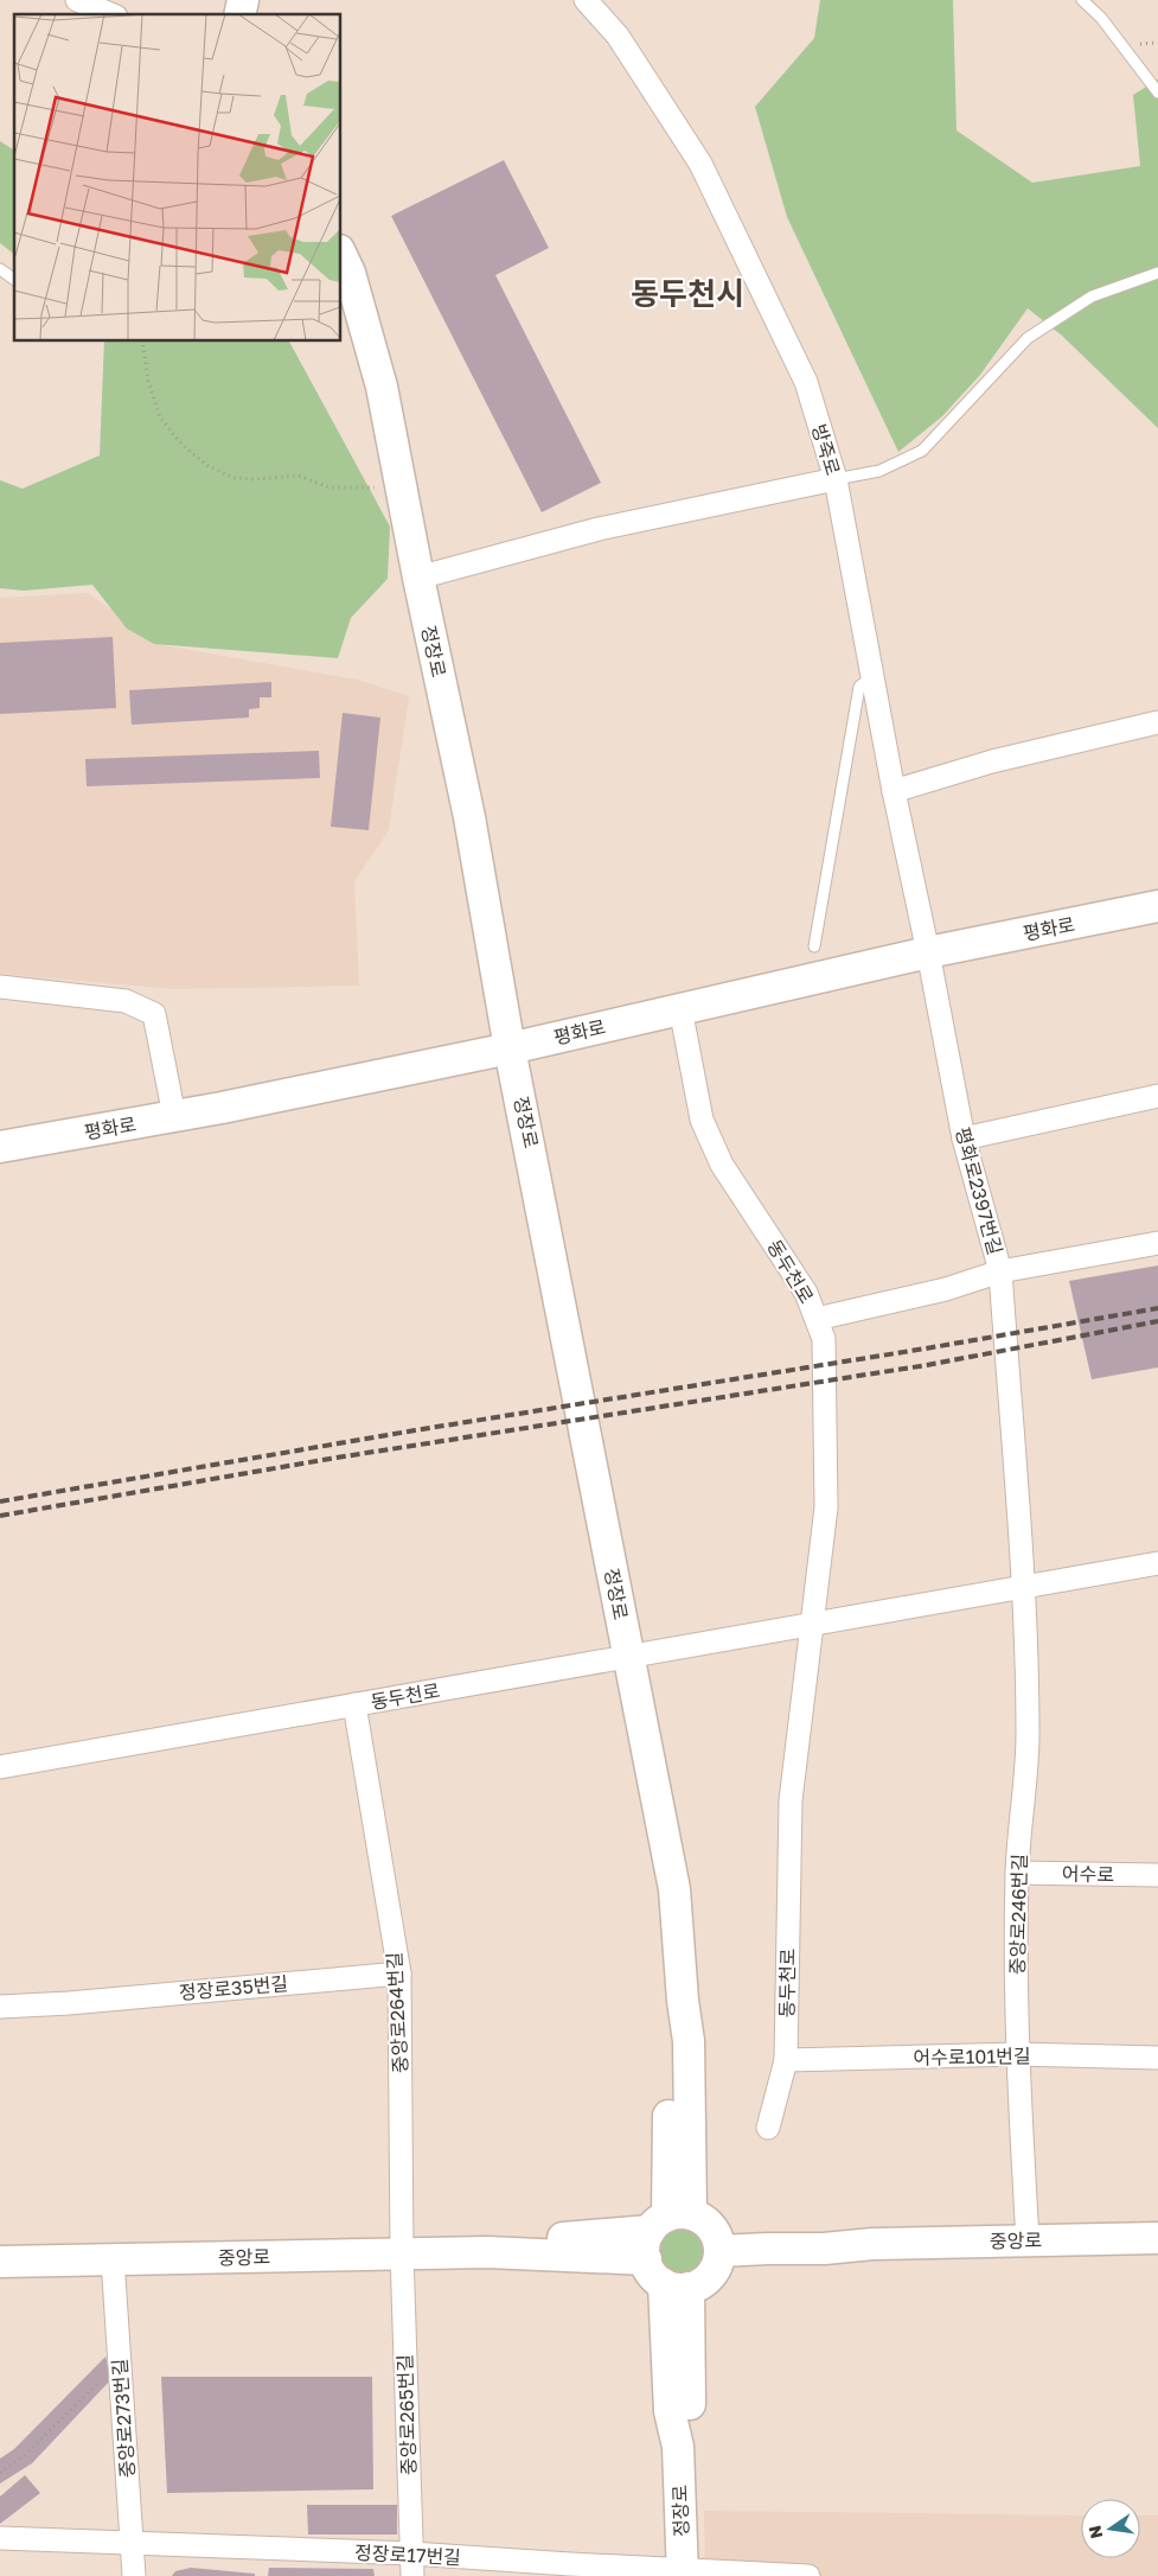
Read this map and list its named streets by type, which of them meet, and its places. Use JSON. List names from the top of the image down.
{
  "streets": {
    "street": [
      "방죽로",
      "정장로",
      "평화로",
      "평화로2397번길",
      "동두천로",
      "어수로",
      "중앙로246번길",
      "정장로35번길",
      "중앙로264번길",
      "어수로101번길",
      "중앙로",
      "중앙로265번길",
      "중앙로273번길",
      "정장로17번길"
    ]
  },
  "crossings": [
    ["방죽로", "평화로"],
    ["방죽로", "평화로2397번길"],
    ["정장로", "평화로"],
    ["정장로", "동두천로"],
    ["정장로", "중앙로"],
    ["정장로", "정장로17번길"],
    ["평화로", "평화로2397번길"],
    ["평화로", "동두천로"],
    ["동두천로", "중앙로246번길"],
    ["동두천로", "중앙로264번길"],
    ["동두천로", "어수로101번길"],
    ["어수로", "중앙로246번길"],
    ["중앙로246번길", "어수로101번길"],
    ["중앙로246번길", "중앙로"],
    ["정장로35번길", "중앙로264번길"],
    ["중앙로264번길", "중앙로"],
    ["중앙로264번길", "중앙로265번길"],
    ["중앙로", "중앙로265번길"],
    ["중앙로", "중앙로273번길"],
    ["중앙로265번길", "정장로17번길"],
    ["중앙로273번길", "정장로17번길"]
  ],
  "districts": ["동두천시"],
  "north": "left"
}
